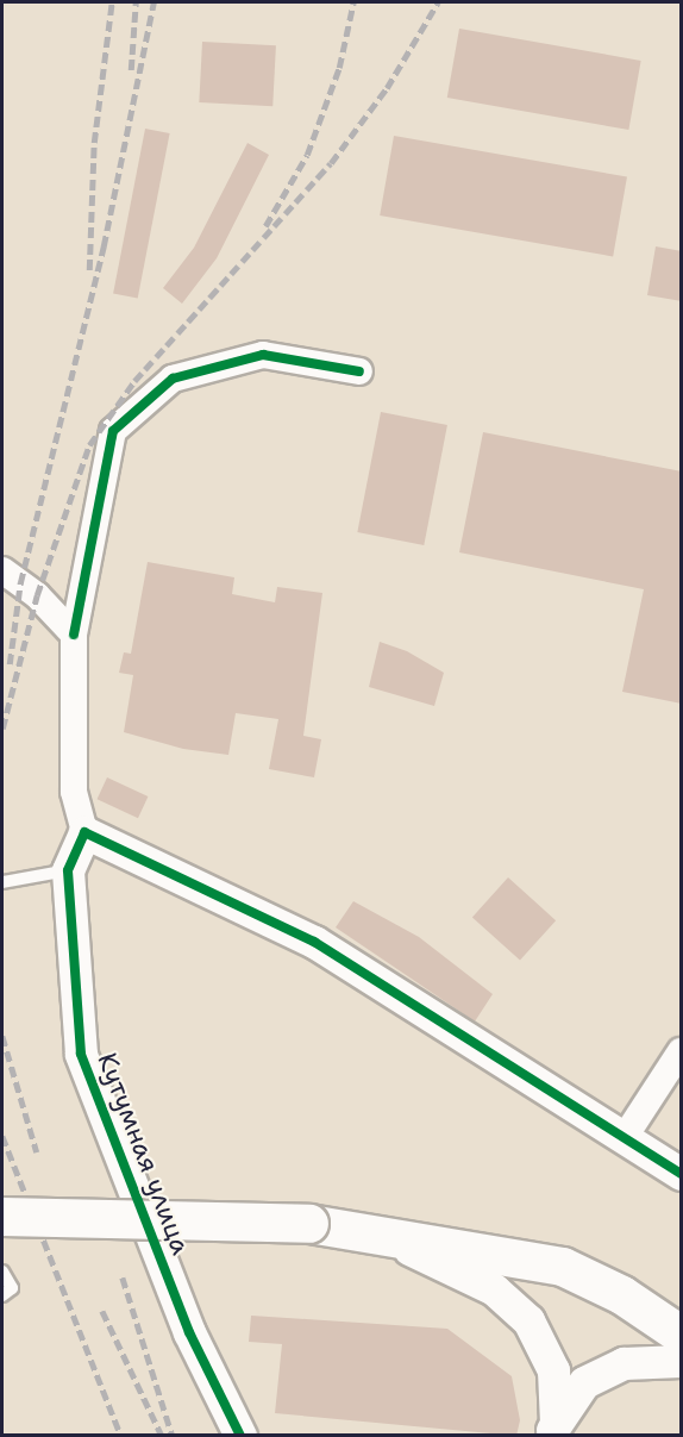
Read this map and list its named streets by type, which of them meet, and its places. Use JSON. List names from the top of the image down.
{
  "streets": {
    "street": ["Кутумная улица"]
  }
}
